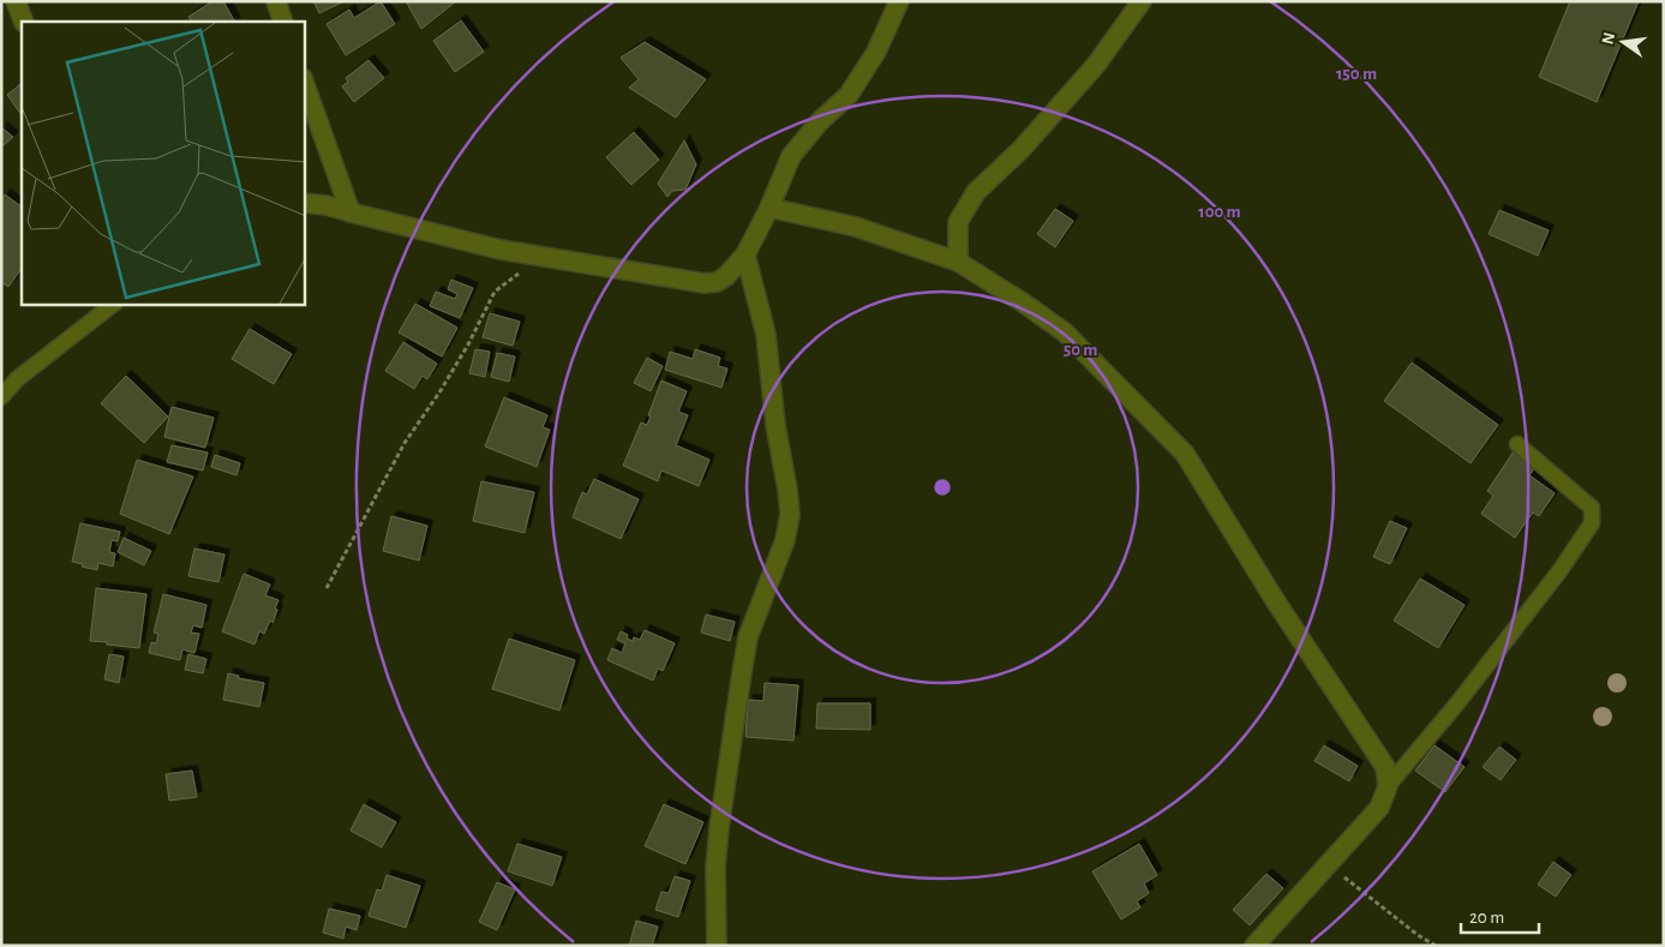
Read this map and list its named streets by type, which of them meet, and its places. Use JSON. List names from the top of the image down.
{
  "scale_bar": "20 m",
  "north": "left",
  "rings": ["150 m", "100 m", "50 m"]
}
